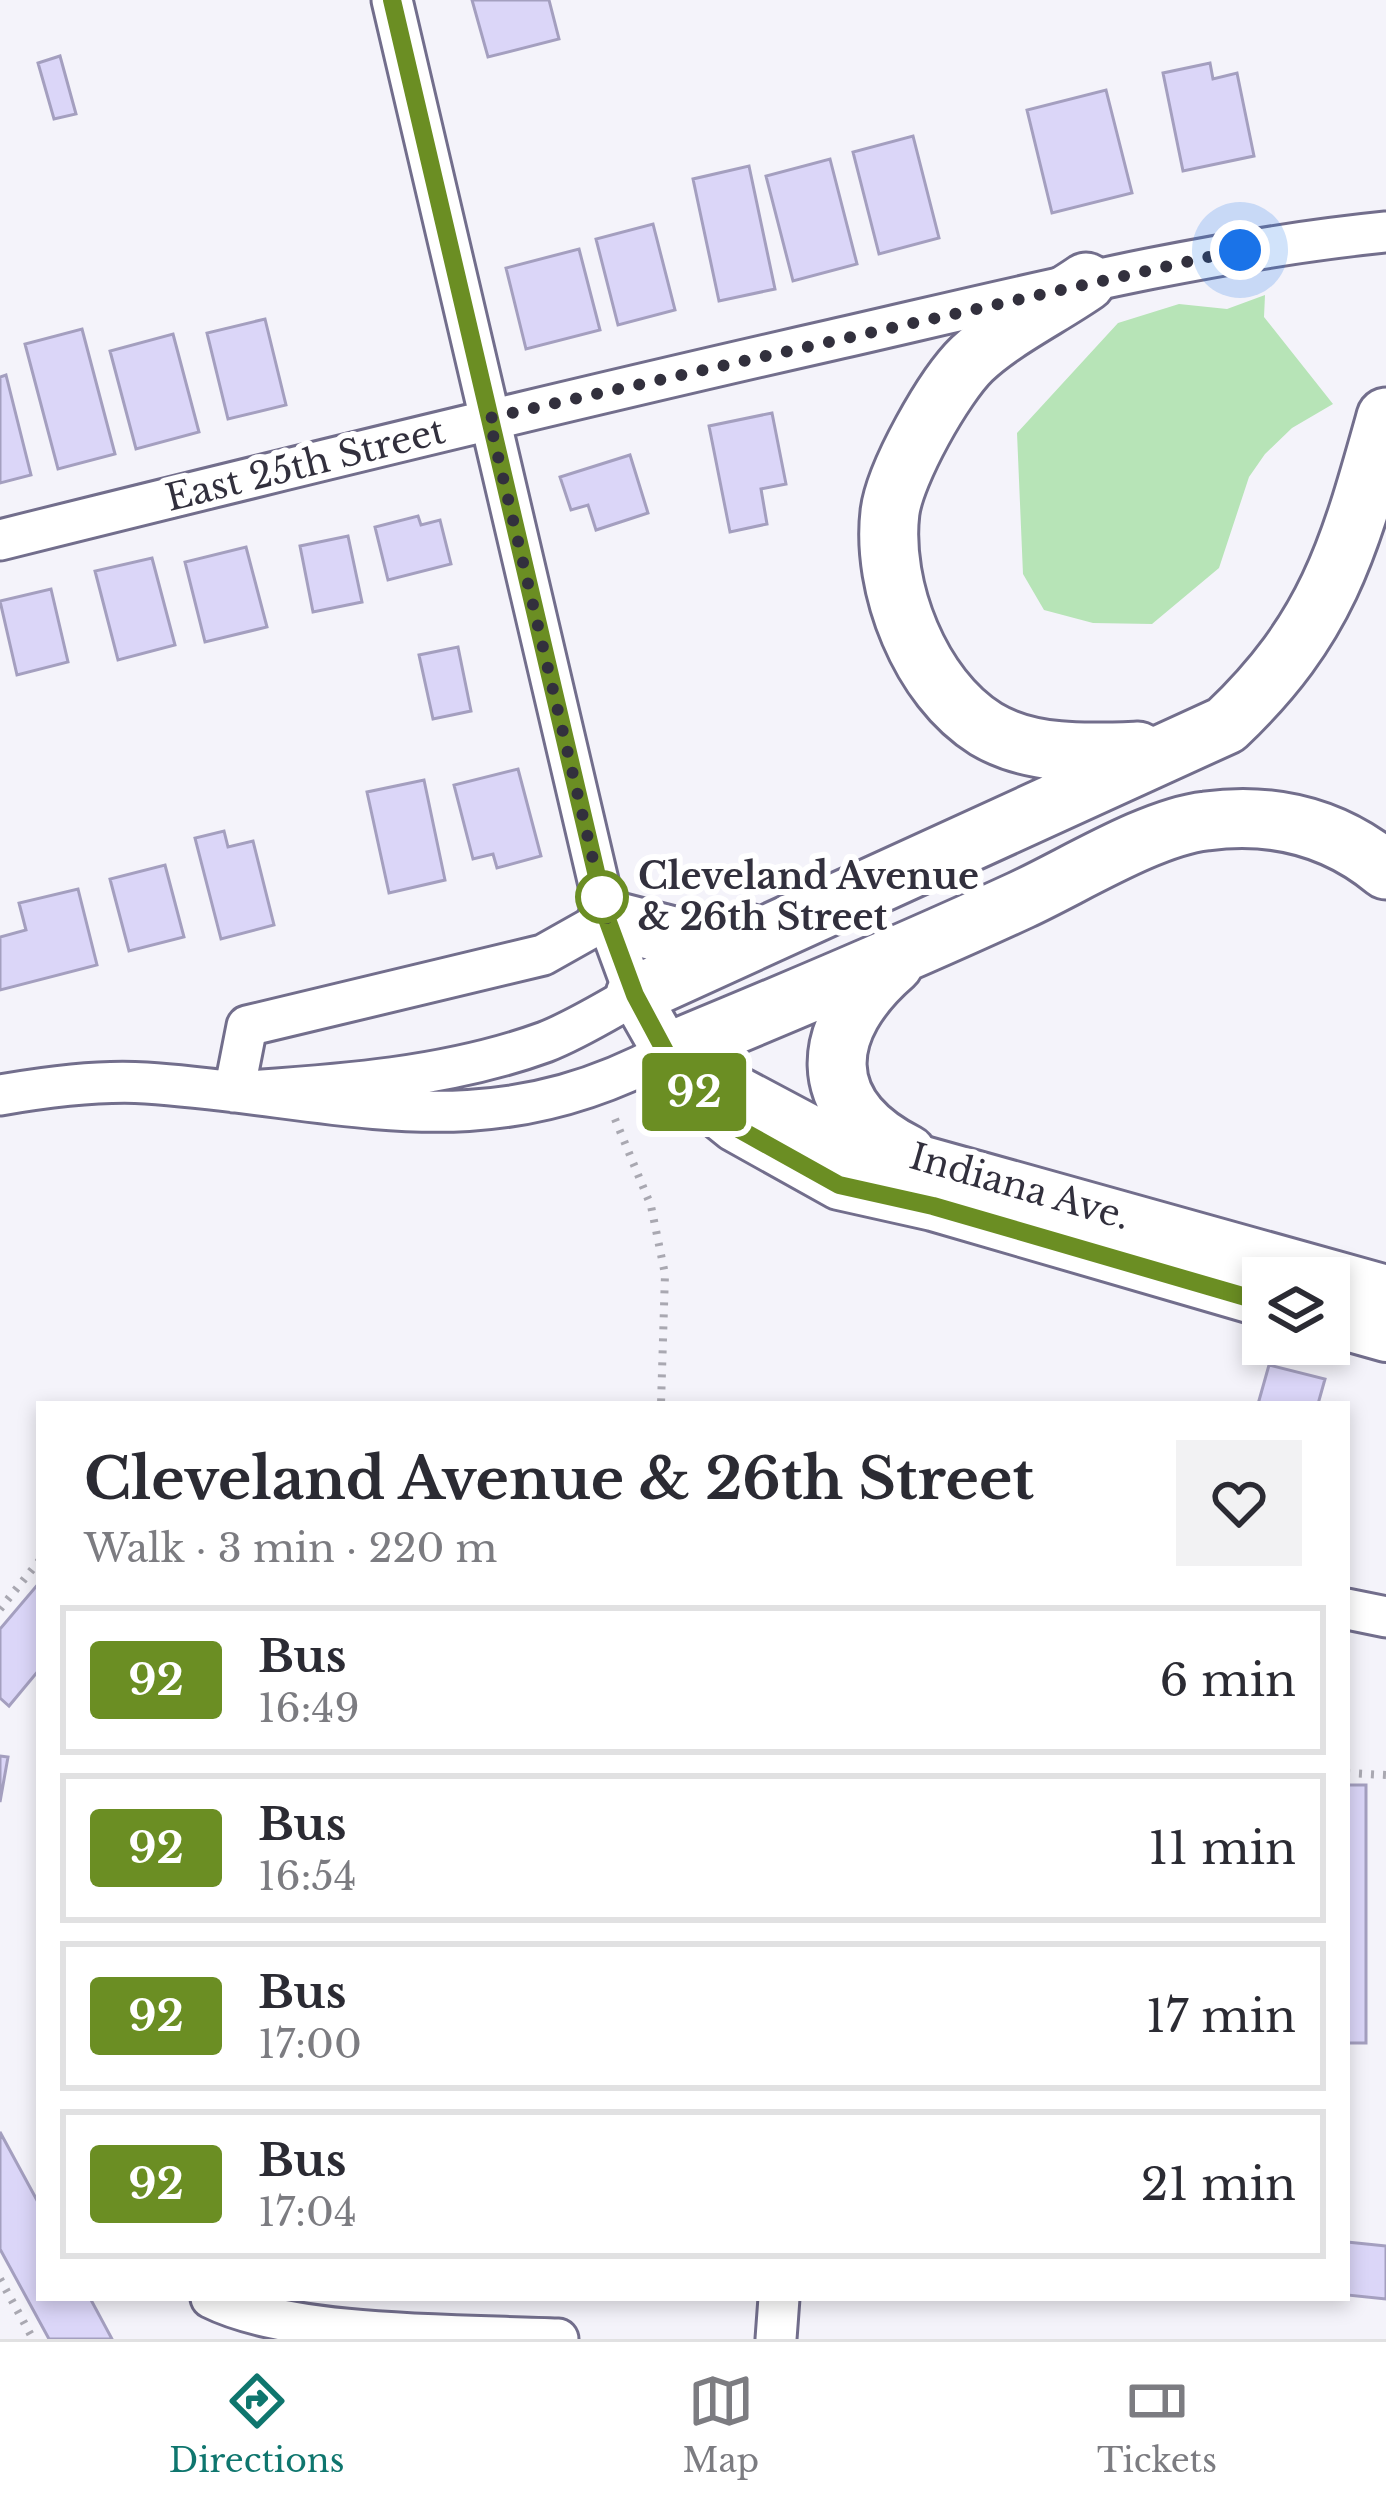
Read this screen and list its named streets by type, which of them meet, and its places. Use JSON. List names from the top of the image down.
{
  "streets": {
    "main road": ["Indiana Ave."],
    "street": ["East 25th Street"]
  },
  "places": ["Cleveland Avenue & 26th Street"],
  "lines": ["bus line 92"],
  "page": {
    "on_map": "92",
    "heading": ["Cleveland Avenue & 26th Street", "Walk · 3 min · 220 m"],
    "list": [
      {
        "mark": "92",
        "name": "Bus",
        "note": "16:49",
        "value": "6 min"
      },
      {
        "mark": "92",
        "name": "Bus",
        "note": "16:54",
        "value": "11 min"
      },
      {
        "mark": "92",
        "name": "Bus",
        "note": "17:00",
        "value": "17 min"
      },
      {
        "mark": "92",
        "name": "Bus",
        "note": "17:04",
        "value": "21 min"
      }
    ],
    "tabs": ["Directions", "Map", "Tickets"]
  }
}
